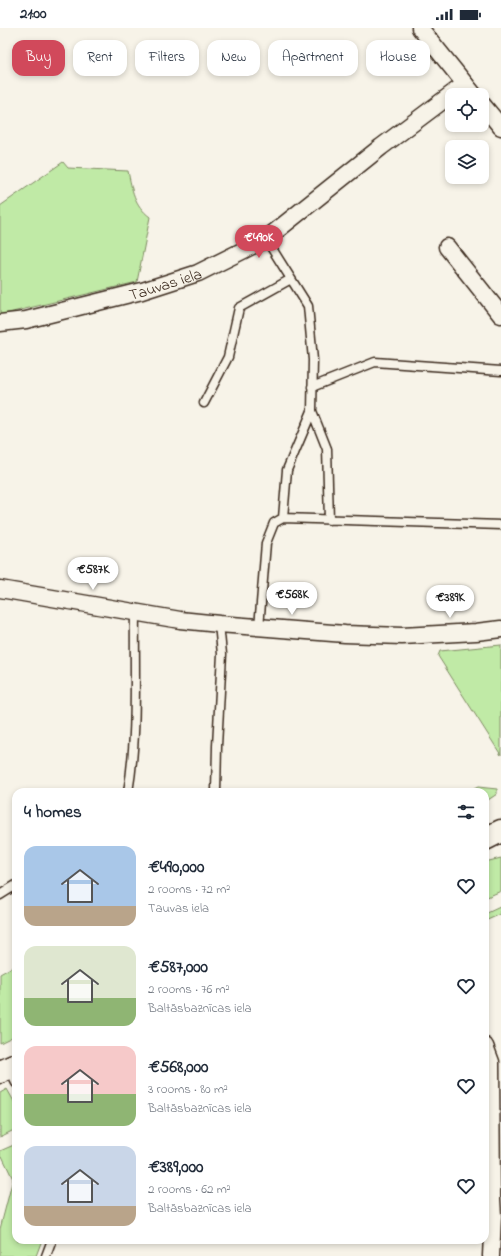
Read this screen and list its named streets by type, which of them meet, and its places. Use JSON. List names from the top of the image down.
{
  "streets": {
    "street": ["Tauvas iela"]
  },
  "page": {
    "status": "21:00",
    "chip": [
      "Buy",
      "Rent",
      "Filters",
      "New",
      "Apartment",
      "House"
    ],
    "price": [
      "€490K",
      "€587K",
      "€568K",
      "€389K"
    ],
    "heading": "4 homes",
    "list": [
      {
        "name": "€490,000",
        "note": "2 rooms · 72 m² · Tauvas iela"
      },
      {
        "name": "€587,000",
        "note": "2 rooms · 76 m² · Baltāsbaznīcas iela"
      },
      {
        "name": "€568,000",
        "note": "3 rooms · 80 m² · Baltāsbaznīcas iela"
      },
      {
        "name": "€389,000",
        "note": "2 rooms · 62 m² · Baltāsbaznīcas iela"
      }
    ]
  }
}
